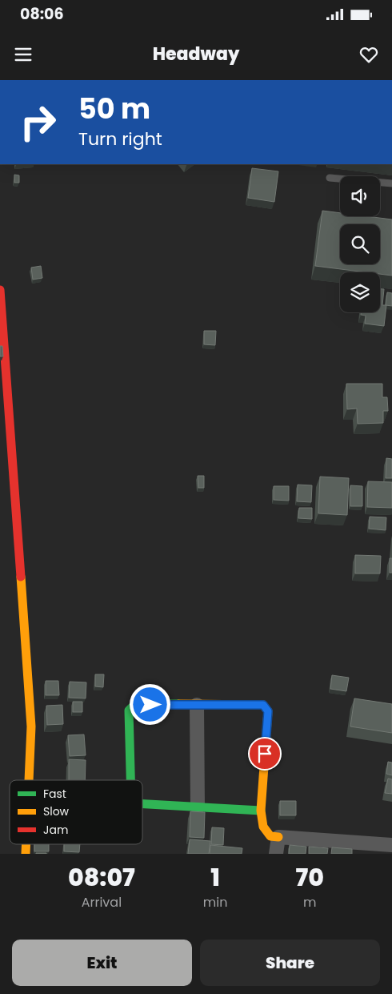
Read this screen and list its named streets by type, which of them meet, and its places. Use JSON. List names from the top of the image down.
{
  "legend": ["Fast", "Slow", "Jam"],
  "page": {
    "status": "08:06",
    "header": "Headway",
    "turn": ["50 m", "Turn right"],
    "eta": [
      "08:07",
      "Arrival",
      "1",
      "min",
      "70",
      "m"
    ],
    "buttons": ["Exit", "Share"]
  }
}
